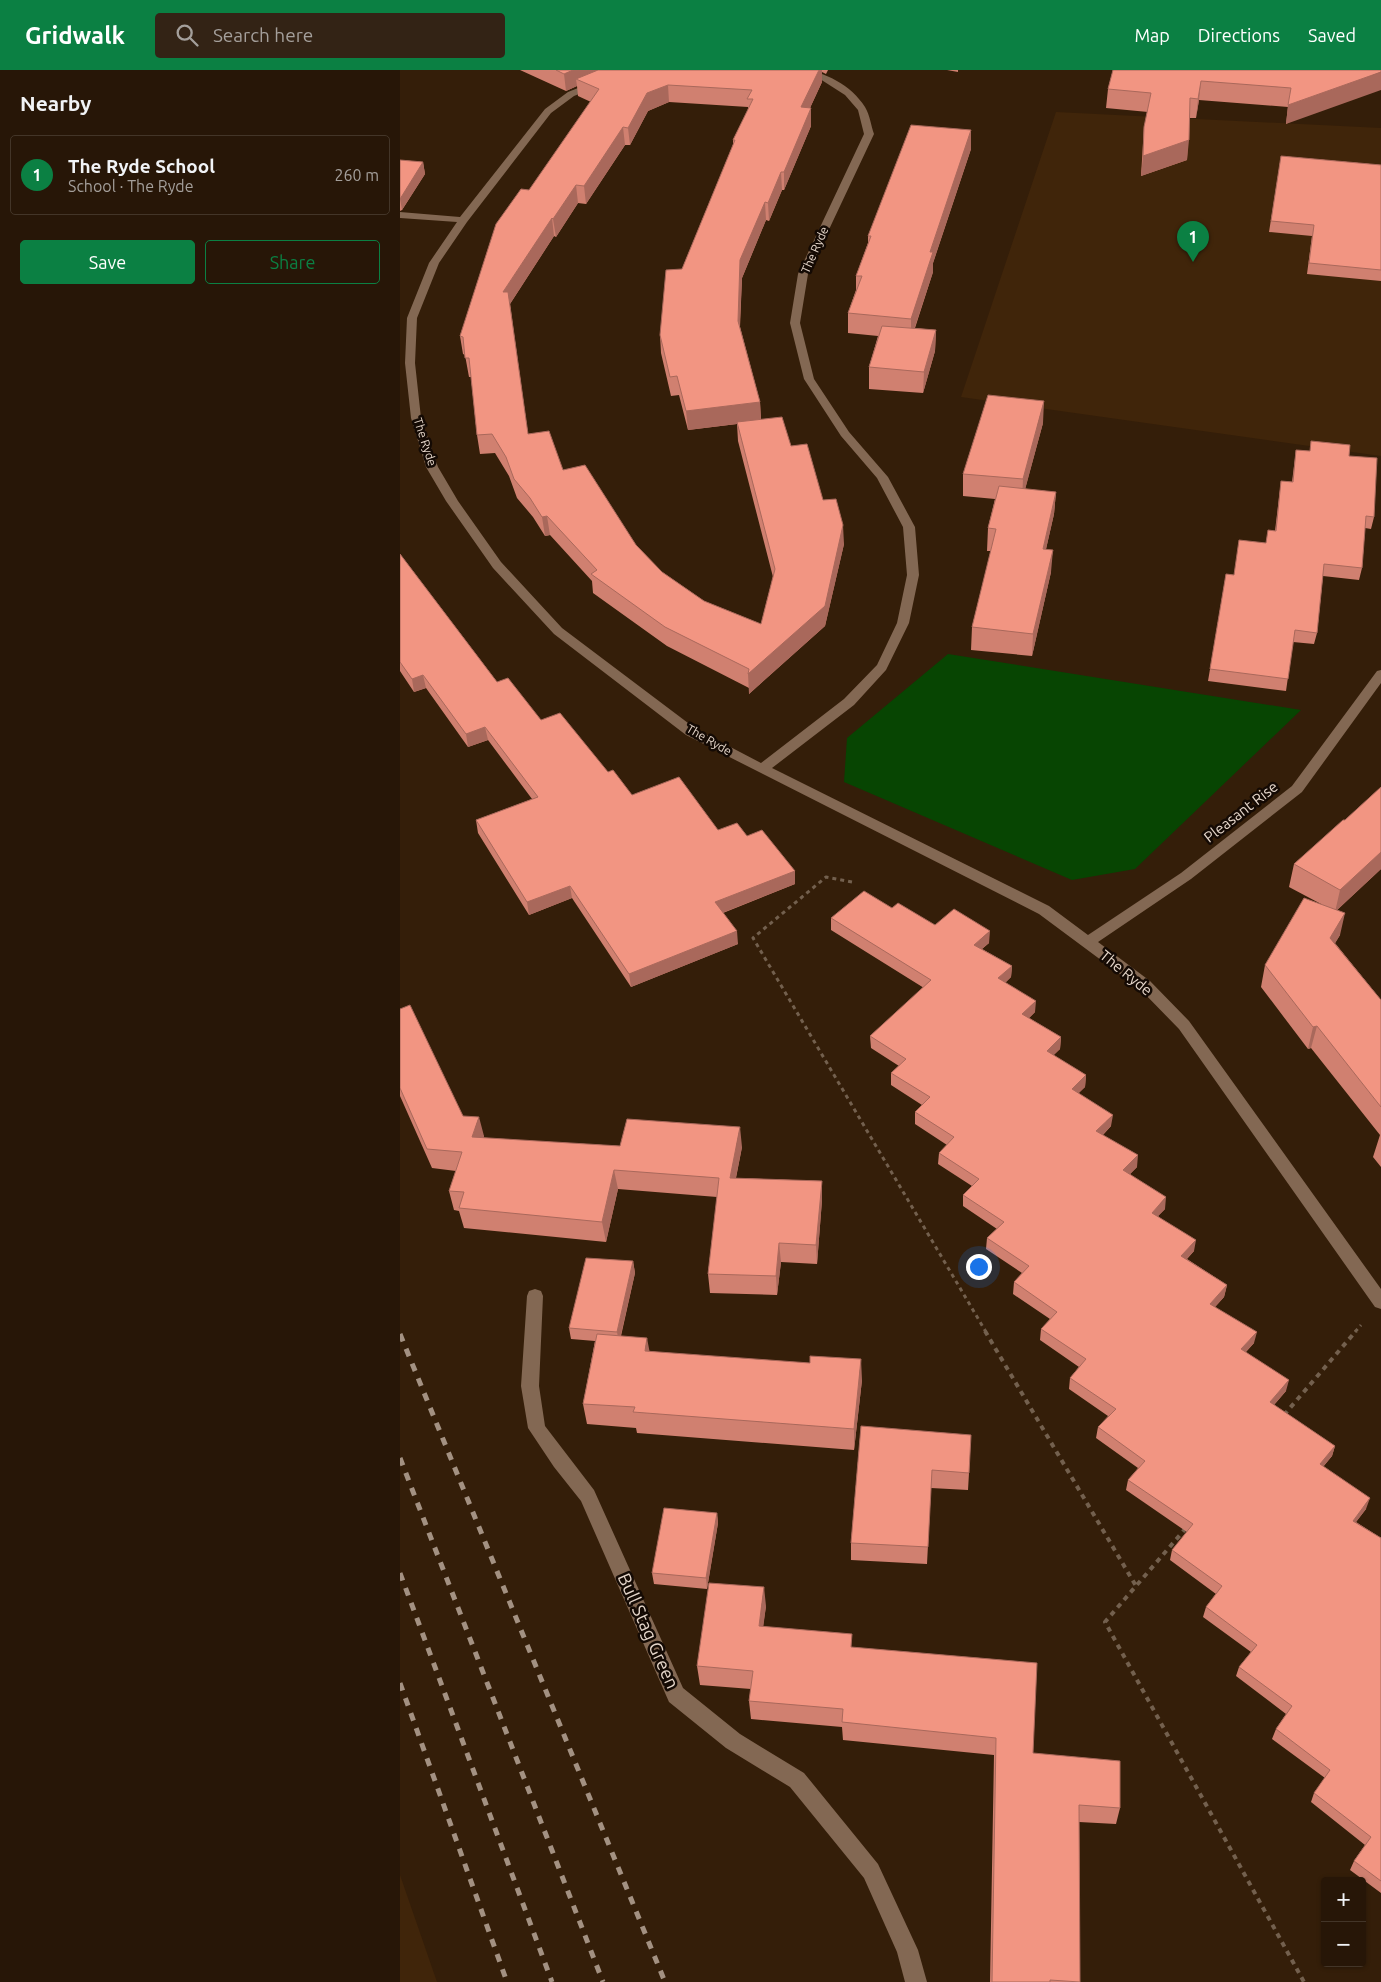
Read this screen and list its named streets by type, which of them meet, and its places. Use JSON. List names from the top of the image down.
{
  "streets": {
    "street": ["The Ryde", "Pleasant Rise", "Bull Stag Green"]
  },
  "crossings": [
    ["The Ryde", "Pleasant Rise"]
  ],
  "page": {
    "header": "Gridwalk",
    "search": "Search here",
    "nav": ["Map", "Directions", "Saved"],
    "heading": "Nearby",
    "list": [
      {
        "mark": "1",
        "name": "The Ryde School",
        "note": "School · The Ryde",
        "value": "260 m"
      }
    ],
    "pins": "1",
    "buttons": ["Save", "Share"],
    "map_buttons": ["+", "−"]
  }
}
